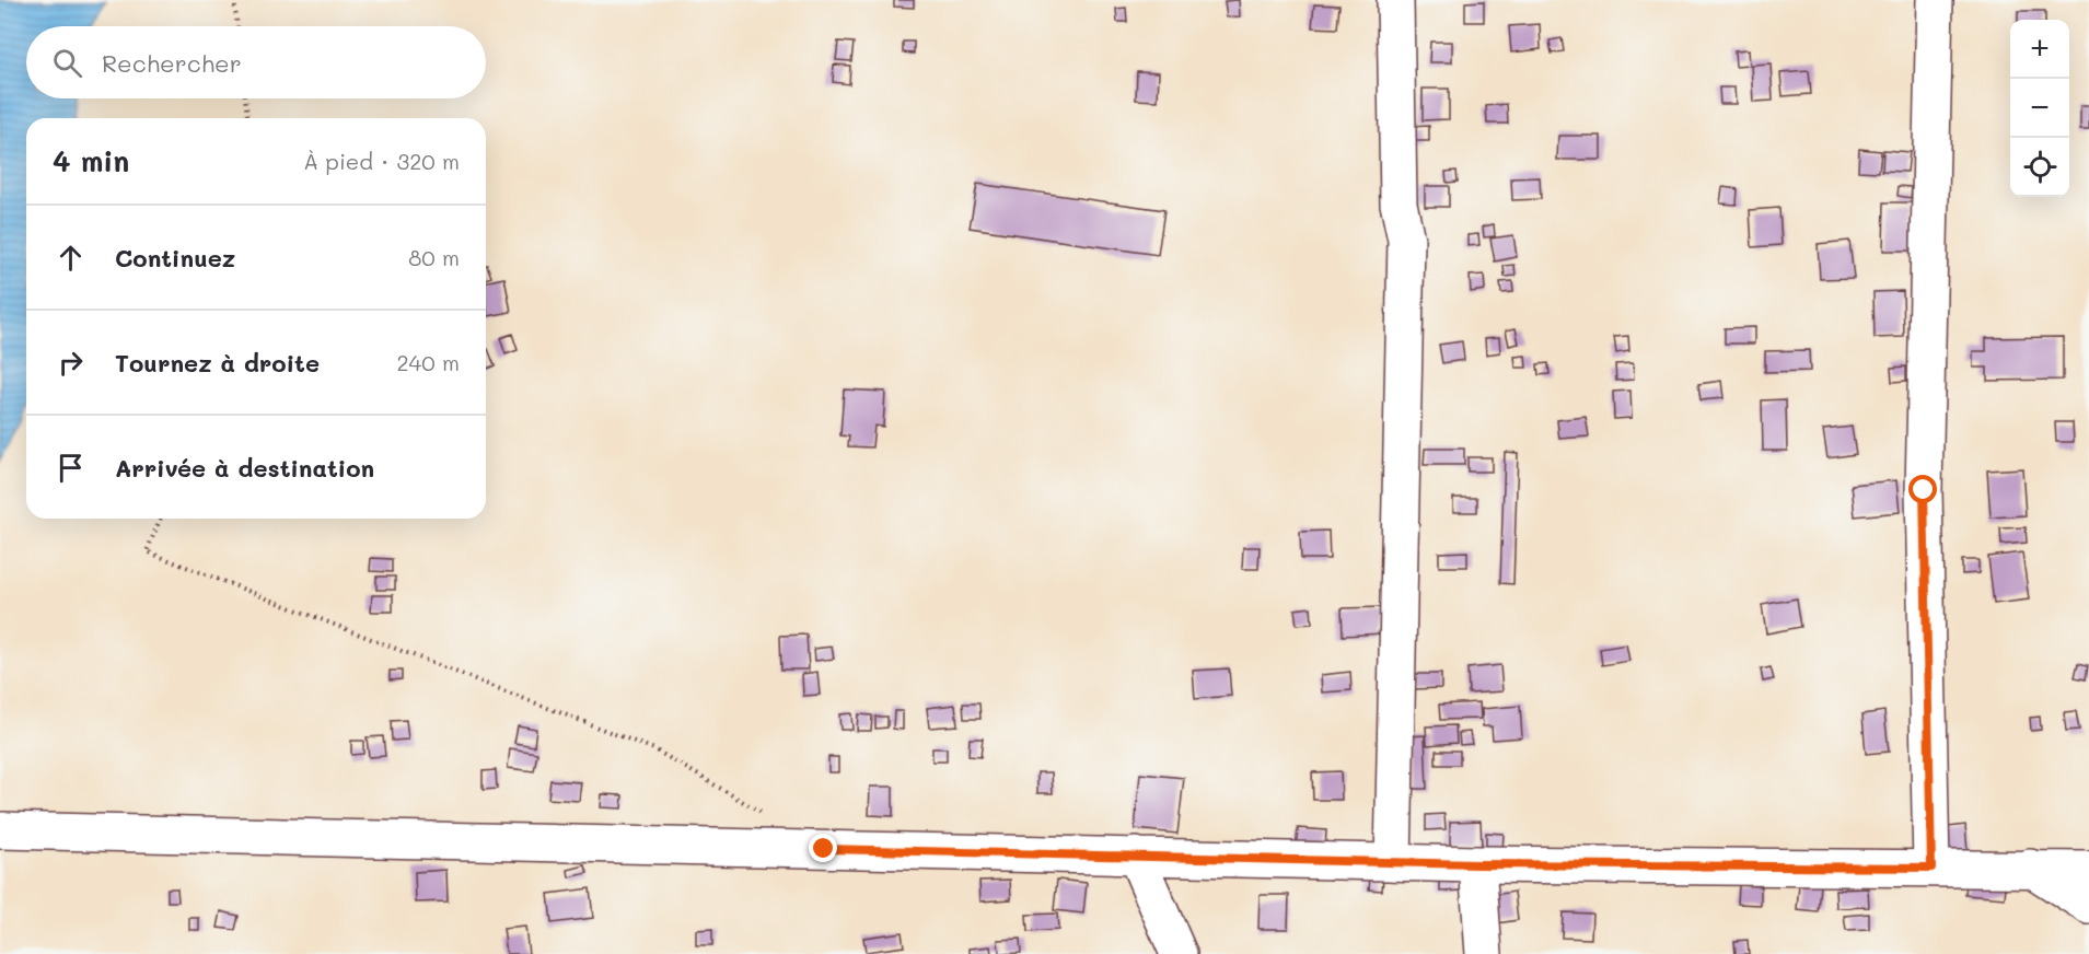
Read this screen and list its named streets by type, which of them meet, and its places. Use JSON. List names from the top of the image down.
{
  "page": {
    "map_buttons": ["+", "−"],
    "search": "Rechercher",
    "heading": ["4 min", "À pied · 320 m"],
    "list": [
      ["Continuez", "80 m"],
      ["Tournez à droite", "240 m"],
      "Arrivée à destination"
    ]
  }
}
